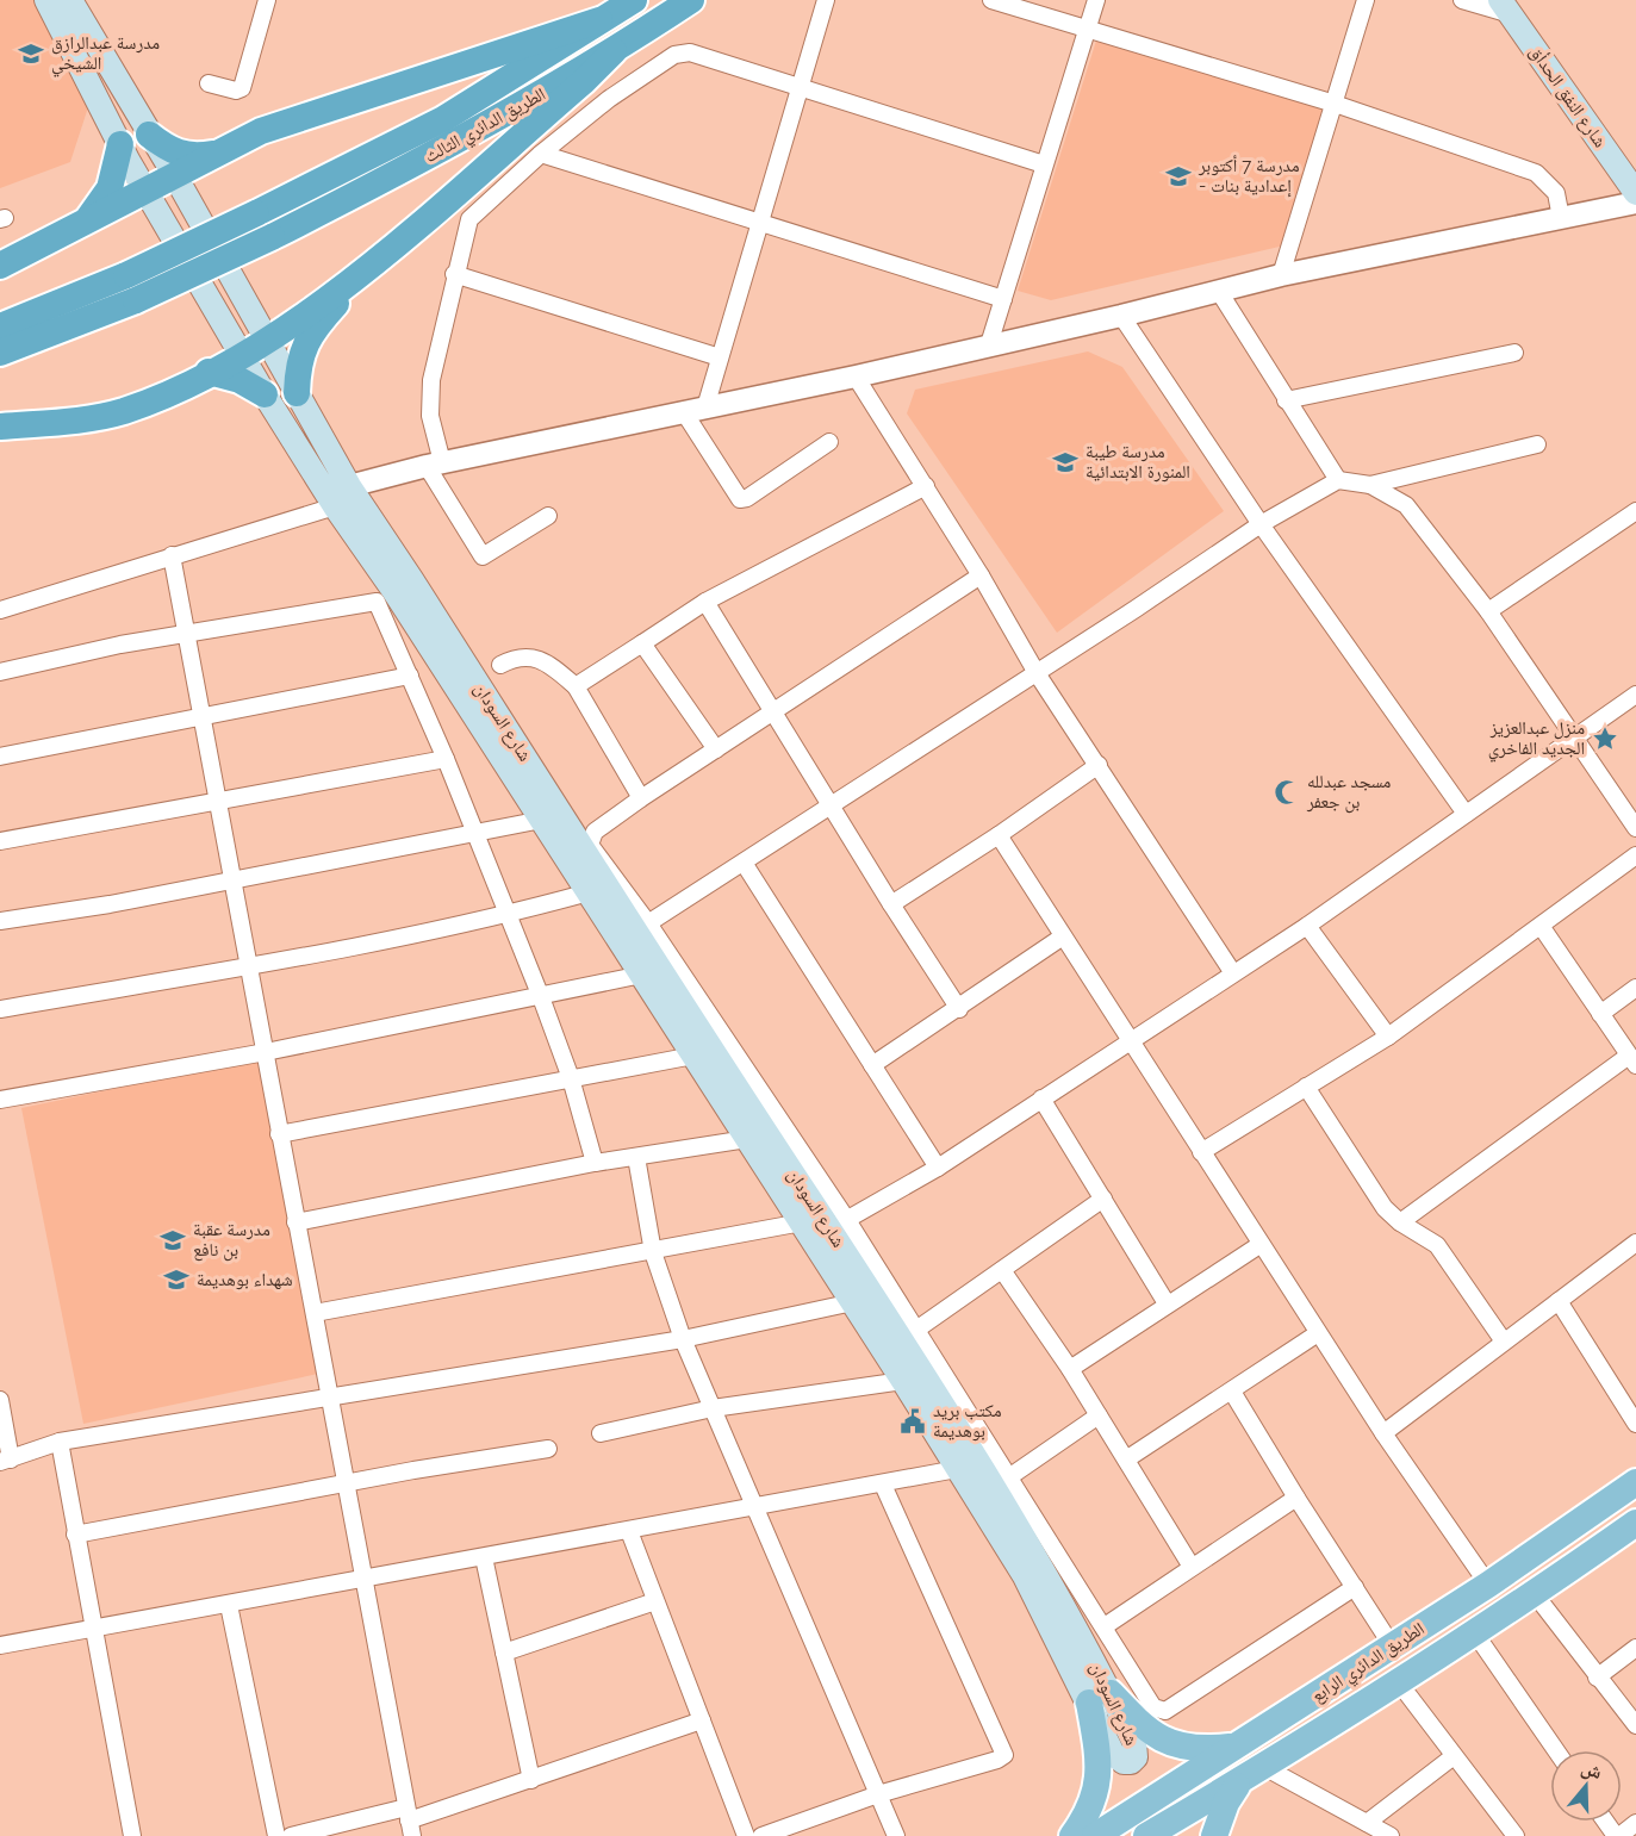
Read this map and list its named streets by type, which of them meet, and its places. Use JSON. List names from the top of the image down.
{
  "streets": {
    "highway": ["الطريق الدائري الثالث"],
    "main road": ["شارع النفق الحدأق", "شارع السودان", "الطريق الدائري الرابع"]
  },
  "places": {
    "school or university": [
      "مدرسة عبدالرازق الشيخي",
      "مدرسة 7 أكتوبر - إعدادية بنات",
      "مدرسة طيبة المنورة الابتدائية",
      "مدرسة عقبة بن نافع",
      "شهداء بوهديمة"
    ],
    "place": ["منزل عبدالعزيز الجديد الفاخري"],
    "mosque": ["مسجد عبدلله بن جعفر"],
    "public building": ["مكتب بريد بوهديمة"]
  },
  "north": "top"
}
